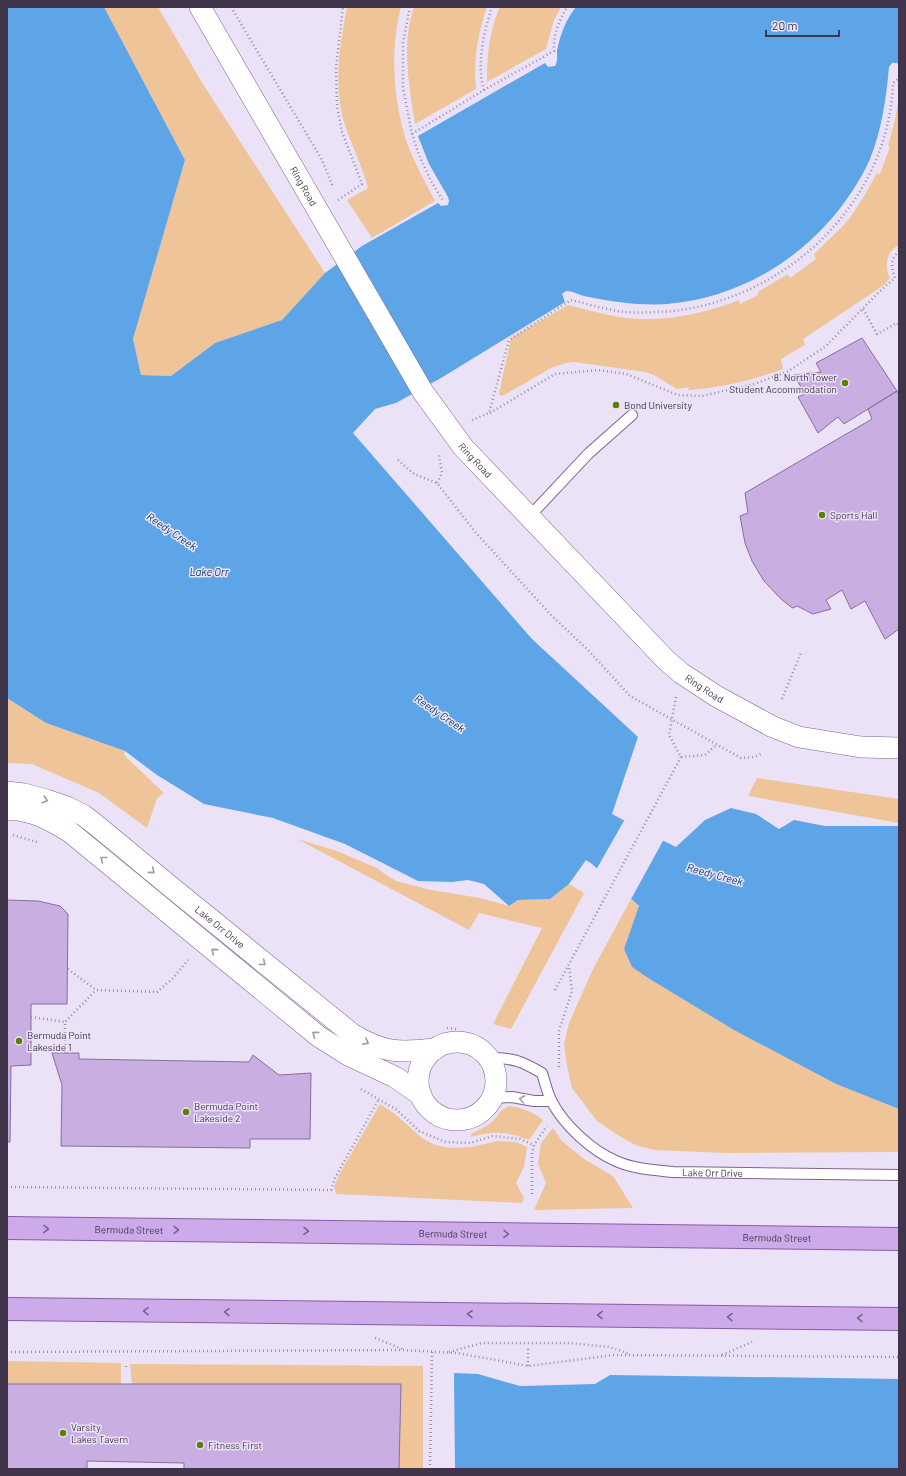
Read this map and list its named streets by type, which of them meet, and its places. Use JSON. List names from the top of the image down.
{
  "streets": {
    "main road": ["Bermuda Street"],
    "street": ["Ring Road", "Lake Orr Drive"]
  },
  "water": ["Reedy Creek", "Lake Orr"],
  "places": [
    "8. North Tower Student Accommodation",
    "Bond University",
    "Sports Hall",
    "Bermuda Point Lakeside 1",
    "Bermuda Point Lakeside 2",
    "Varsity Lakes Tavern",
    "Fitness First"
  ],
  "scale_bar": "20 m"
}
